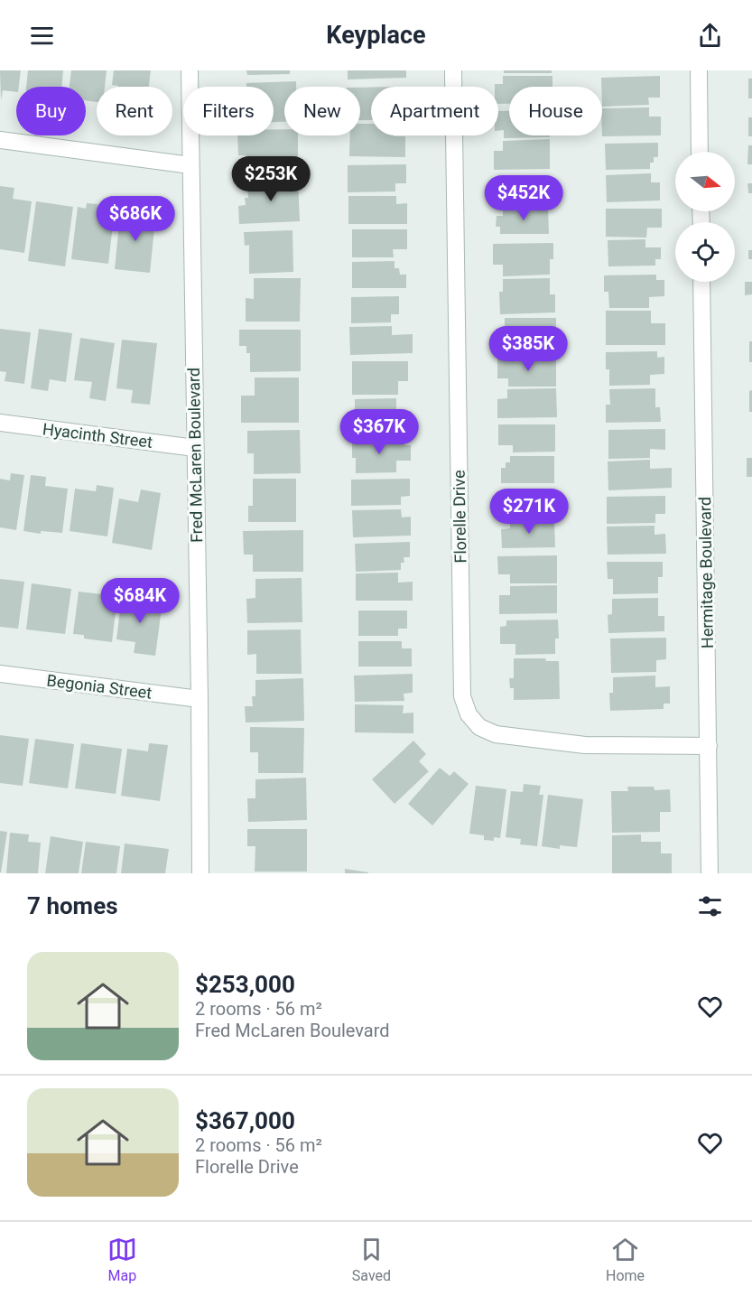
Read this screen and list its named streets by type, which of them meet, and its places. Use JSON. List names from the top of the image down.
{
  "streets": {
    "street": [
      "Hyacinth Street",
      "Fred McLaren Boulevard",
      "Florelle Drive",
      "Hermitage Boulevard",
      "Begonia Street"
    ]
  },
  "crossings": [
    ["Hyacinth Street", "Fred McLaren Boulevard"],
    ["Fred McLaren Boulevard", "Begonia Street"],
    ["Florelle Drive", "Hermitage Boulevard"]
  ],
  "north": "right",
  "page": {
    "header": "Keyplace",
    "chip": [
      "Buy",
      "Rent",
      "Filters",
      "New",
      "Apartment",
      "House"
    ],
    "price": [
      "$253K",
      "$452K",
      "$686K",
      "$385K",
      "$367K",
      "$271K",
      "$684K"
    ],
    "heading": "7 homes",
    "list": [
      {
        "name": "$253,000",
        "note": "2 rooms · 56 m² · Fred McLaren Boulevard"
      },
      {
        "name": "$367,000",
        "note": "2 rooms · 56 m² · Florelle Drive"
      }
    ],
    "tabs": ["Map", "Saved", "Home"]
  }
}
